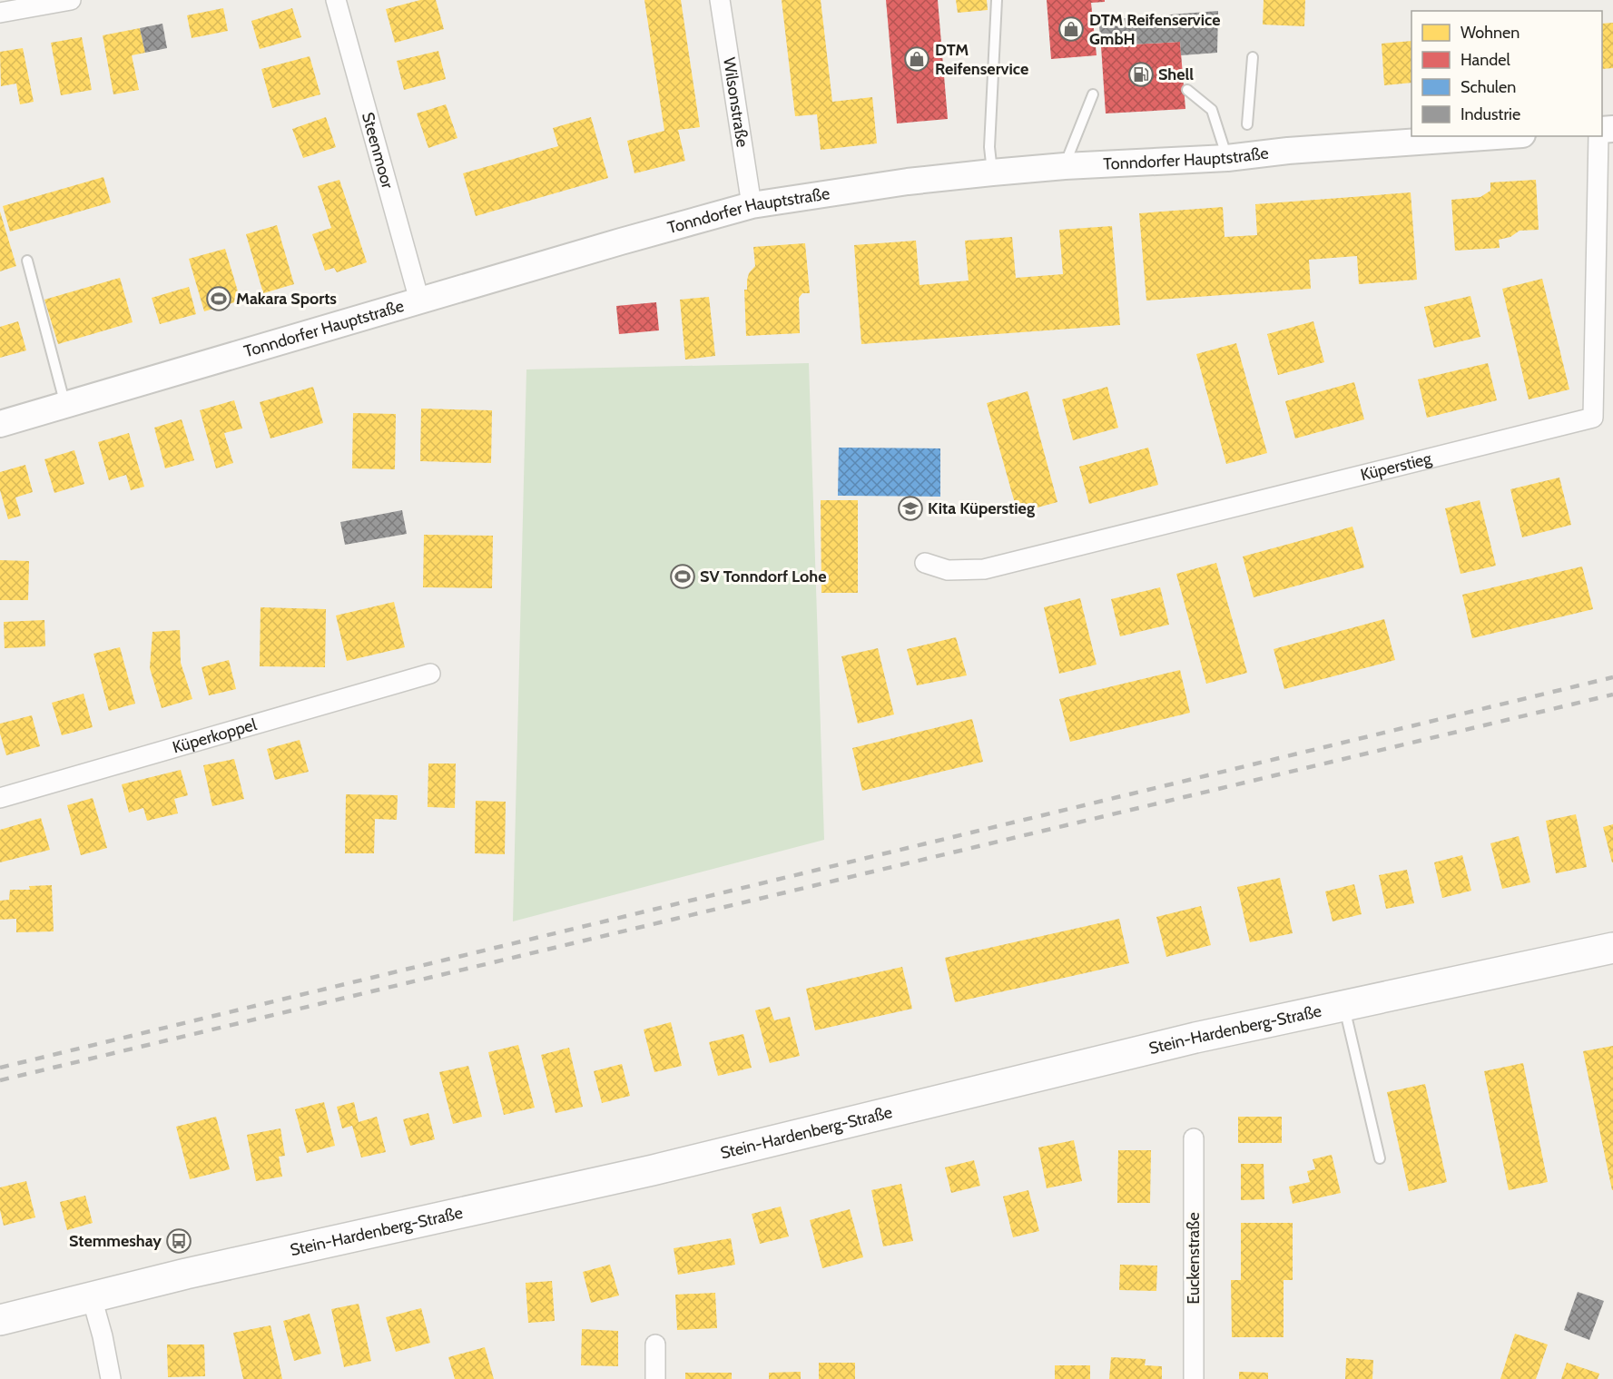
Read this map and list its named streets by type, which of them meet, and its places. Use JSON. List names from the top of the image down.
{
  "streets": {
    "main road": ["Tonndorfer Hauptstraße", "Stein-Hardenberg-Straße"],
    "street": [
      "Wilsonstraße",
      "Steenmoor",
      "Küperstieg",
      "Küperkoppel",
      "Euckenstraße"
    ]
  },
  "crossings": [
    ["Wilsonstraße", "Tonndorfer Hauptstraße"],
    ["Steenmoor", "Tonndorfer Hauptstraße"]
  ],
  "places": {
    "shop": ["DTM Reifenservice GmbH", "DTM Reifenservice"],
    "fuel station": ["Shell"],
    "sports": ["Makara Sports", "SV Tonndorf Lohe"],
    "school or university": ["Kita Küperstieg"],
    "bus stop": ["Stemmeshay"]
  },
  "legend": [
    "Wohnen",
    "Handel",
    "Schulen",
    "Industrie"
  ]
}
